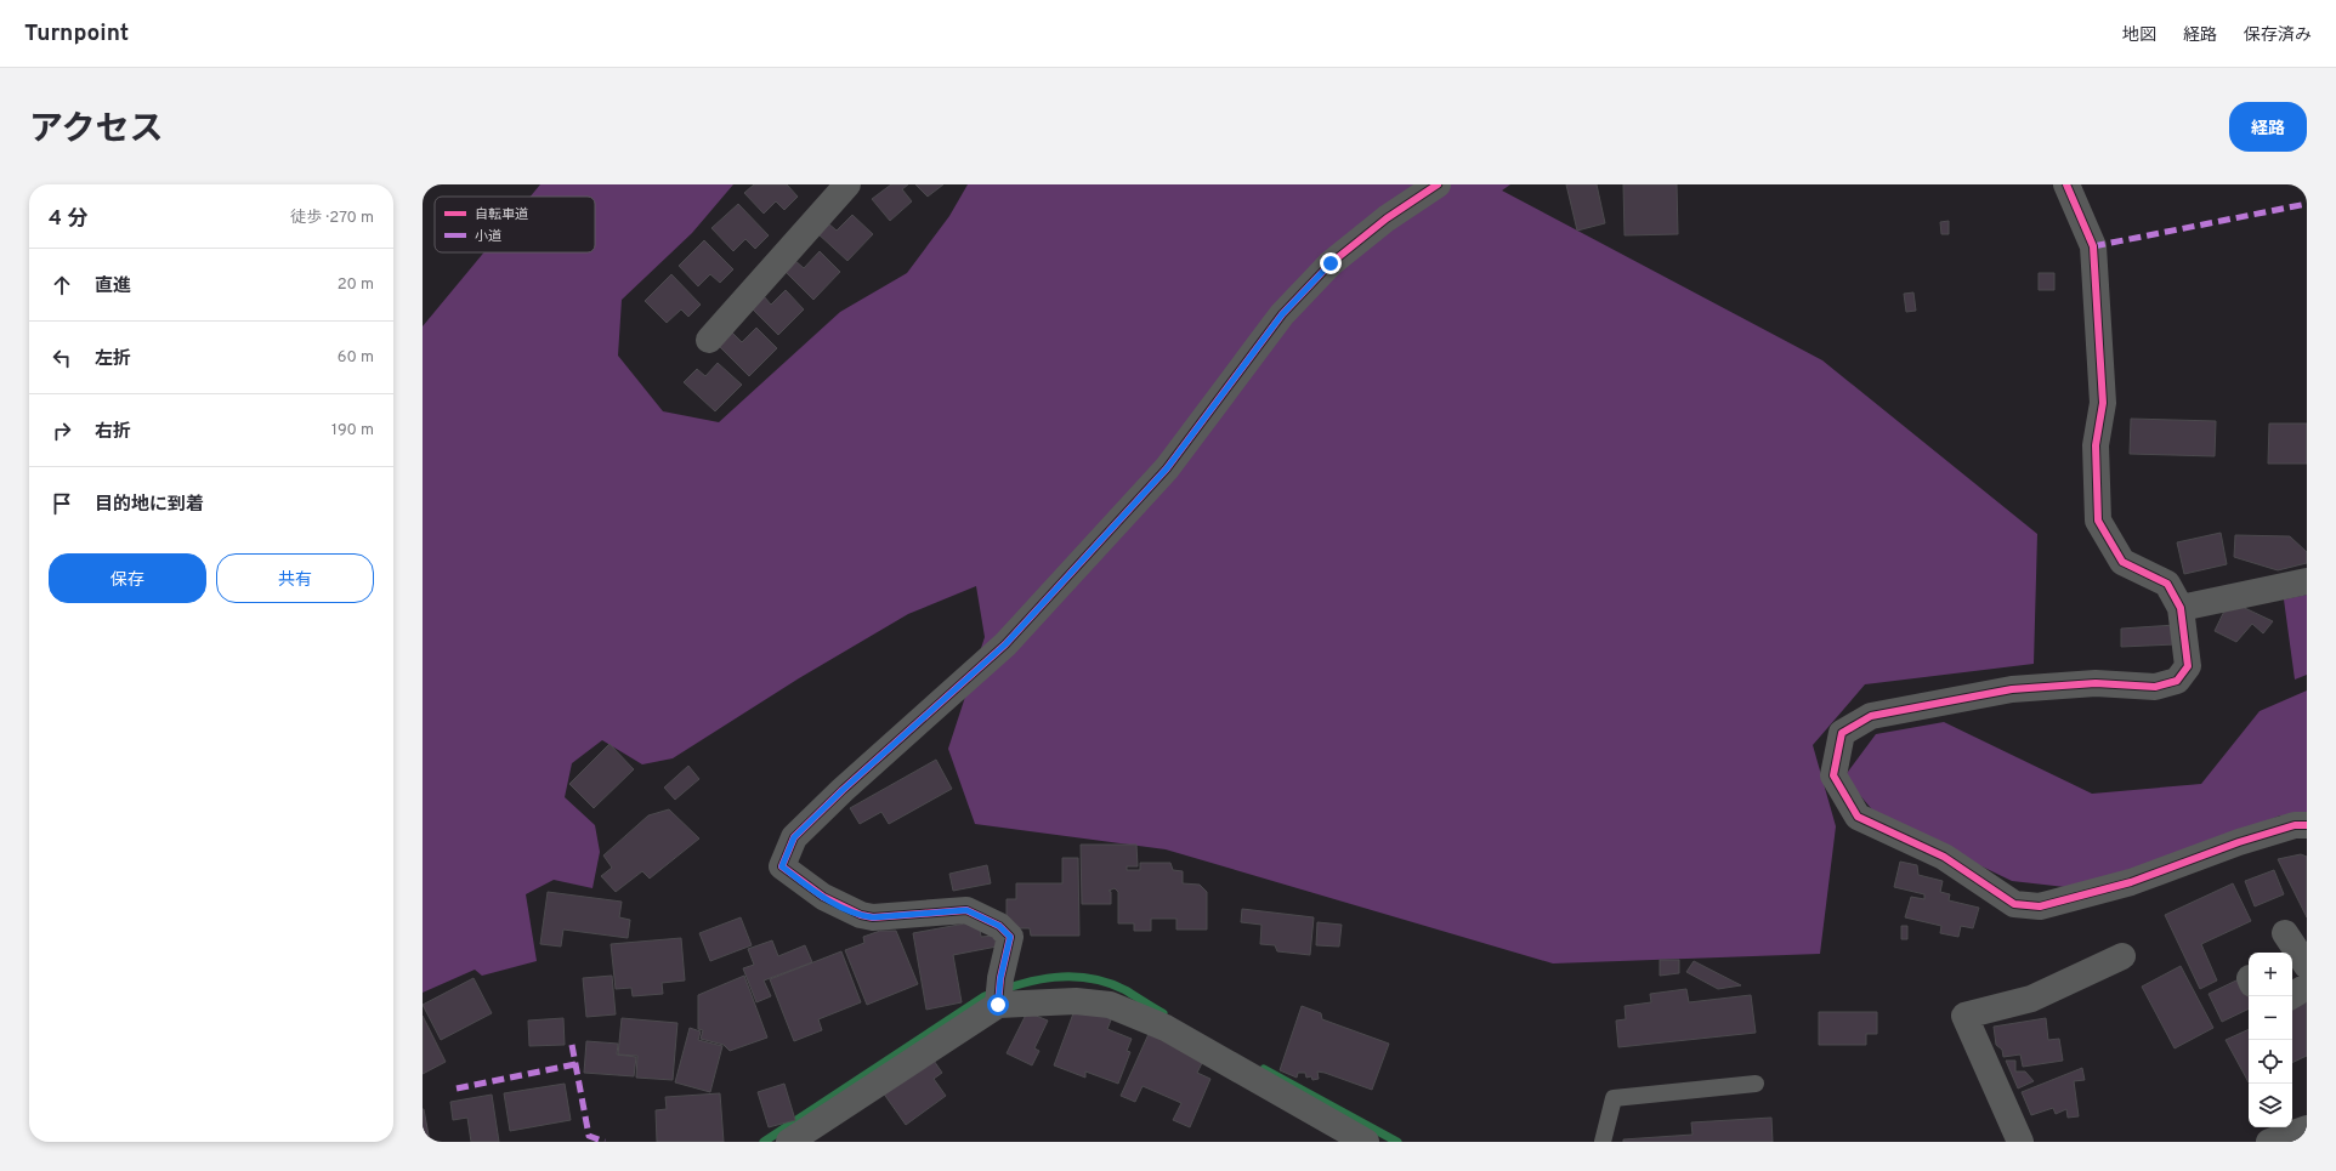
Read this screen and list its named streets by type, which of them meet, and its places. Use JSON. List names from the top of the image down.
{
  "legend": ["自転車道", "小道"],
  "page": {
    "header": "Turnpoint",
    "nav": ["地図", "経路", "保存済み"],
    "title": "アクセス",
    "buttons": [
      "経路",
      ["保存", "共有"]
    ],
    "heading": ["4 分", "徒歩 · 270 m"],
    "list": [
      ["直進", "20 m"],
      ["左折", "60 m"],
      ["右折", "190 m"],
      "目的地に到着"
    ],
    "map_buttons": ["+", "−"]
  }
}
